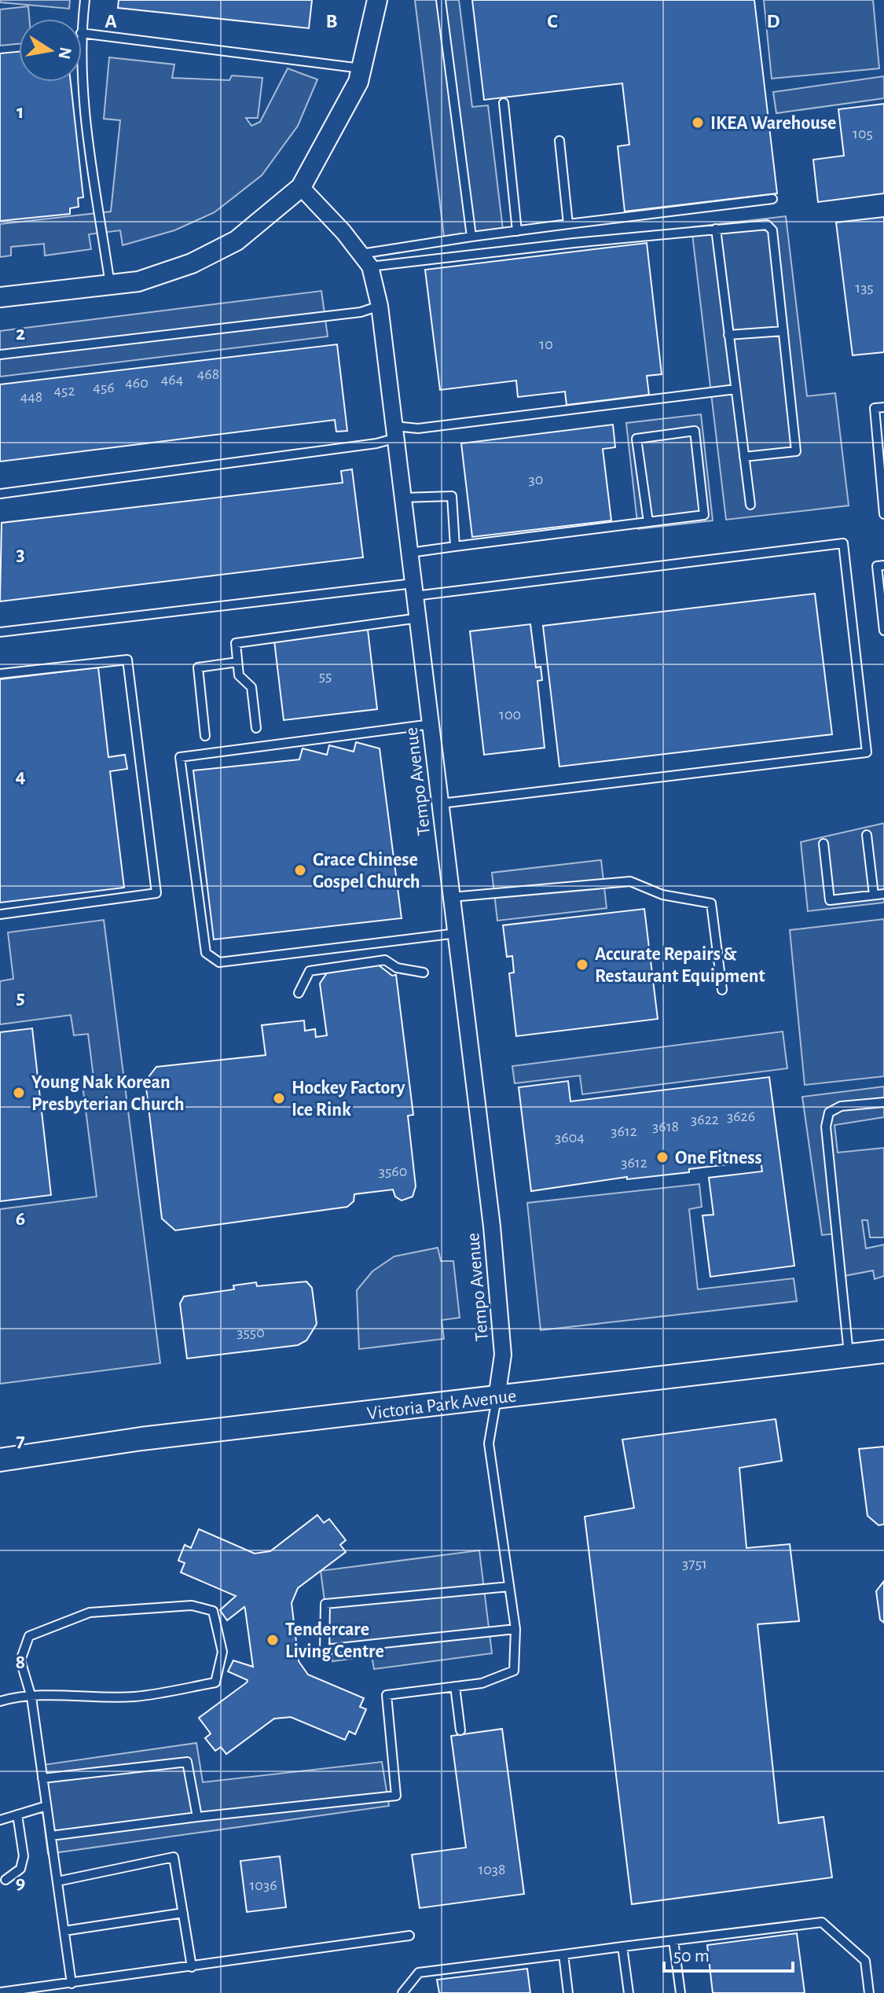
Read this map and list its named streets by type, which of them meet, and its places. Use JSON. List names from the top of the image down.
{
  "streets": {
    "main road": ["Victoria Park Avenue"],
    "street": ["Tempo Avenue"]
  },
  "crossings": [
    ["Tempo Avenue", "Victoria Park Avenue"]
  ],
  "places": [
    "IKEA Warehouse",
    "Grace Chinese Gospel Church",
    "Accurate Repairs & Restaurant Equipment",
    "Young Nak Korean Presbyterian Church",
    "Hockey Factory Ice Rink",
    "One Fitness",
    "Tendercare Living Centre"
  ],
  "house_numbers": [
    "105",
    "135",
    "10",
    "468",
    "464",
    "460",
    "456",
    "452",
    "448",
    "30",
    "55",
    "100",
    "3626",
    "3622",
    "3618",
    "3612",
    "3604",
    "3612",
    "3560",
    "3550",
    "3751",
    "1038",
    "1036"
  ],
  "scale_bar": "50 m",
  "north": "right",
  "grid": {
    "columns": [
      "A",
      "B",
      "C",
      "D"
    ],
    "rows": [
      "1",
      "2",
      "3",
      "4",
      "5",
      "6",
      "7",
      "8",
      "9"
    ]
  }
}
